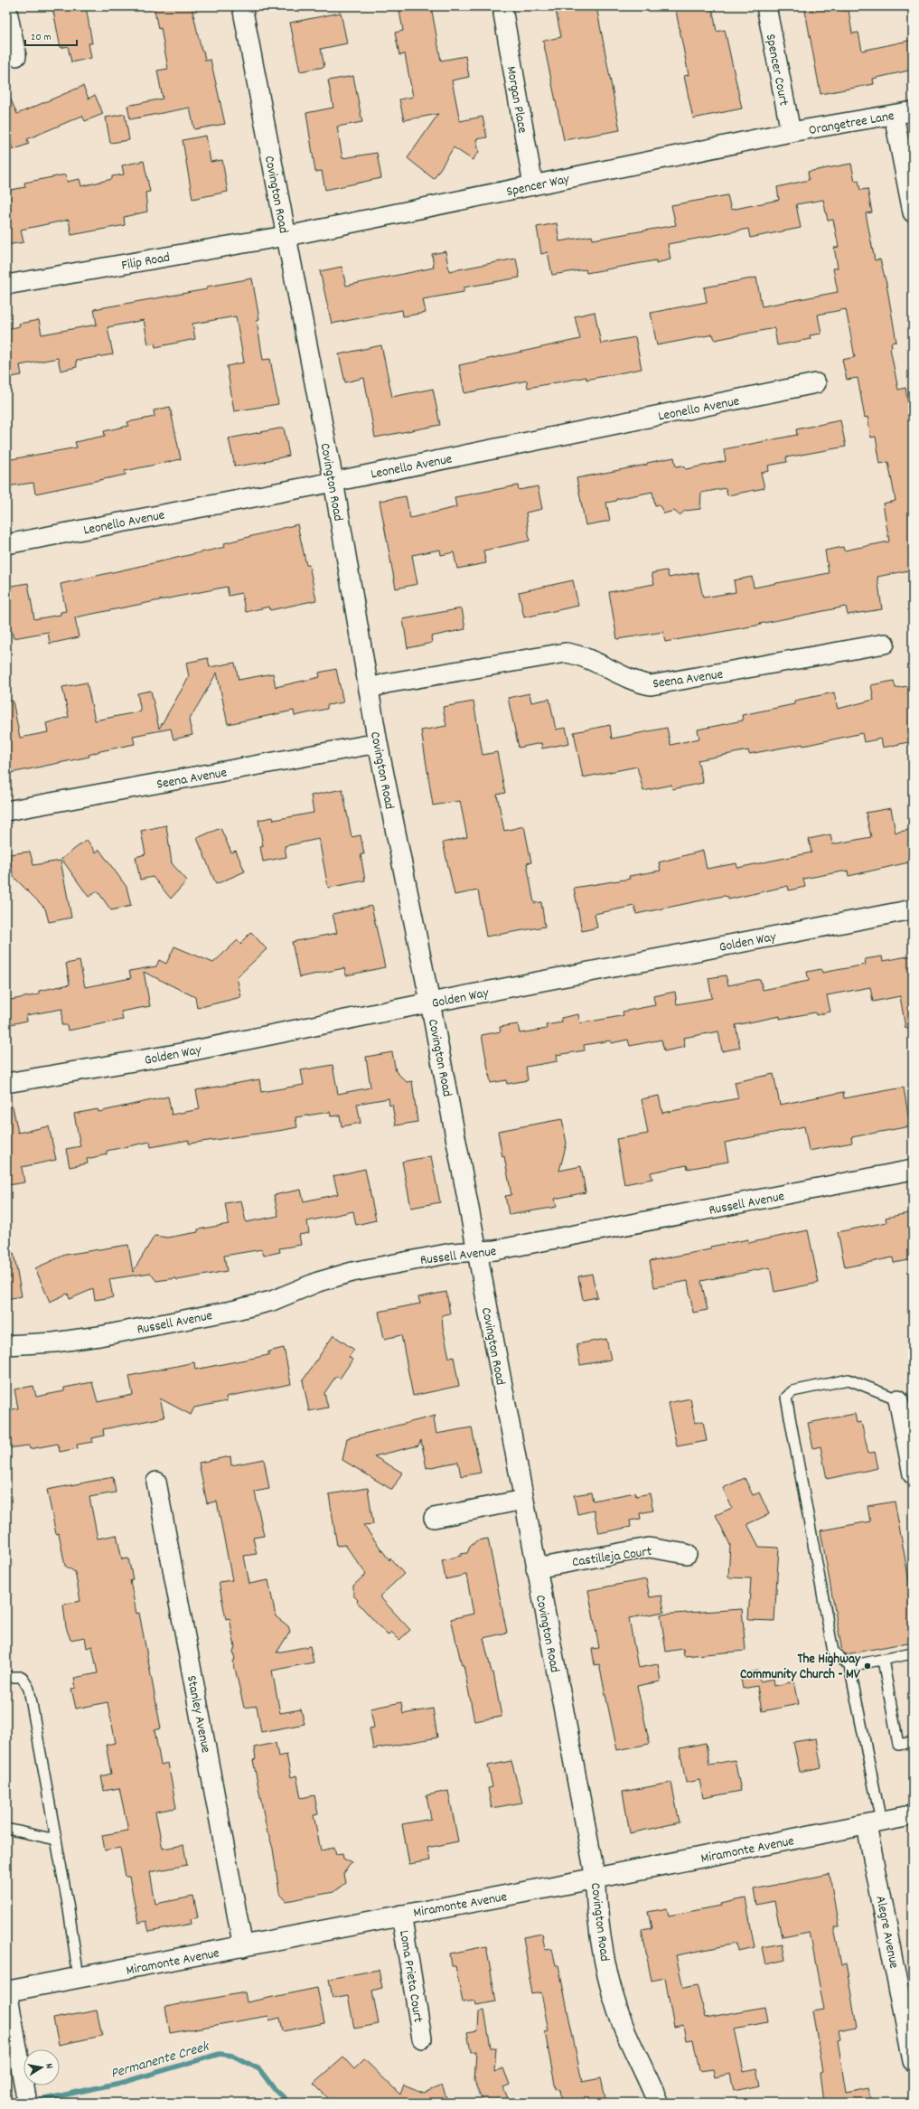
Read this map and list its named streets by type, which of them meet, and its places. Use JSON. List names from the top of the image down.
{
  "streets": {
    "street": [
      "Spencer Court",
      "Morgan Place",
      "Orangetree Lane",
      "Spencer Way",
      "Covington Road",
      "Filip Road",
      "Leonello Avenue",
      "Seena Avenue",
      "Golden Way",
      "Russell Avenue",
      "Castilleja Court",
      "Stanley Avenue",
      "Miramonte Avenue",
      "Alegre Avenue",
      "Loma Prieta Court"
    ]
  },
  "crossings": [
    ["Spencer Court", "Orangetree Lane"],
    ["Spencer Court", "Spencer Way"],
    ["Morgan Place", "Spencer Way"],
    ["Orangetree Lane", "Spencer Way"],
    ["Spencer Way", "Covington Road"],
    ["Spencer Way", "Filip Road"],
    ["Covington Road", "Filip Road"],
    ["Covington Road", "Leonello Avenue"],
    ["Covington Road", "Seena Avenue"],
    ["Covington Road", "Golden Way"],
    ["Covington Road", "Russell Avenue"],
    ["Covington Road", "Castilleja Court"],
    ["Covington Road", "Miramonte Avenue"],
    ["Stanley Avenue", "Miramonte Avenue"],
    ["Miramonte Avenue", "Alegre Avenue"],
    ["Miramonte Avenue", "Loma Prieta Court"]
  ],
  "water": ["Permanente Creek"],
  "places": ["The Highway Community Church - MV"],
  "scale_bar": "20 m",
  "north": "right"
}
